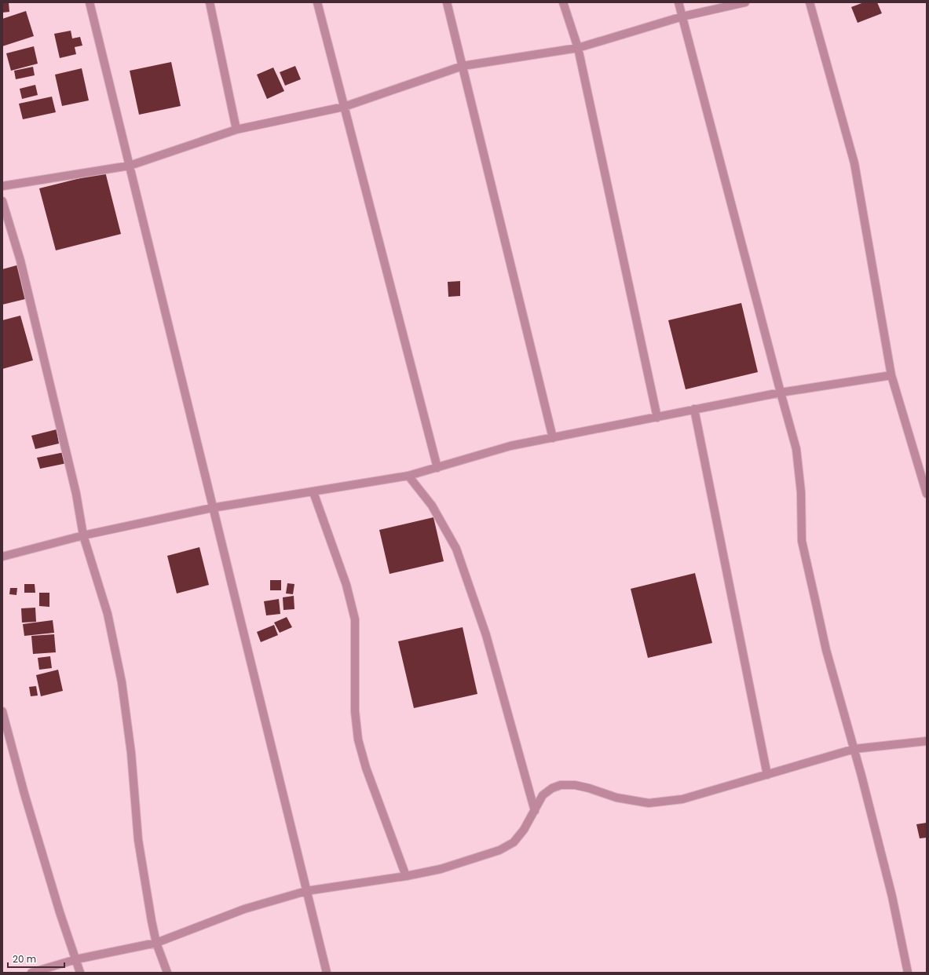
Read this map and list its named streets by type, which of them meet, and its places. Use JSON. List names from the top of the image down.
{
  "scale_bar": "20 m"
}
